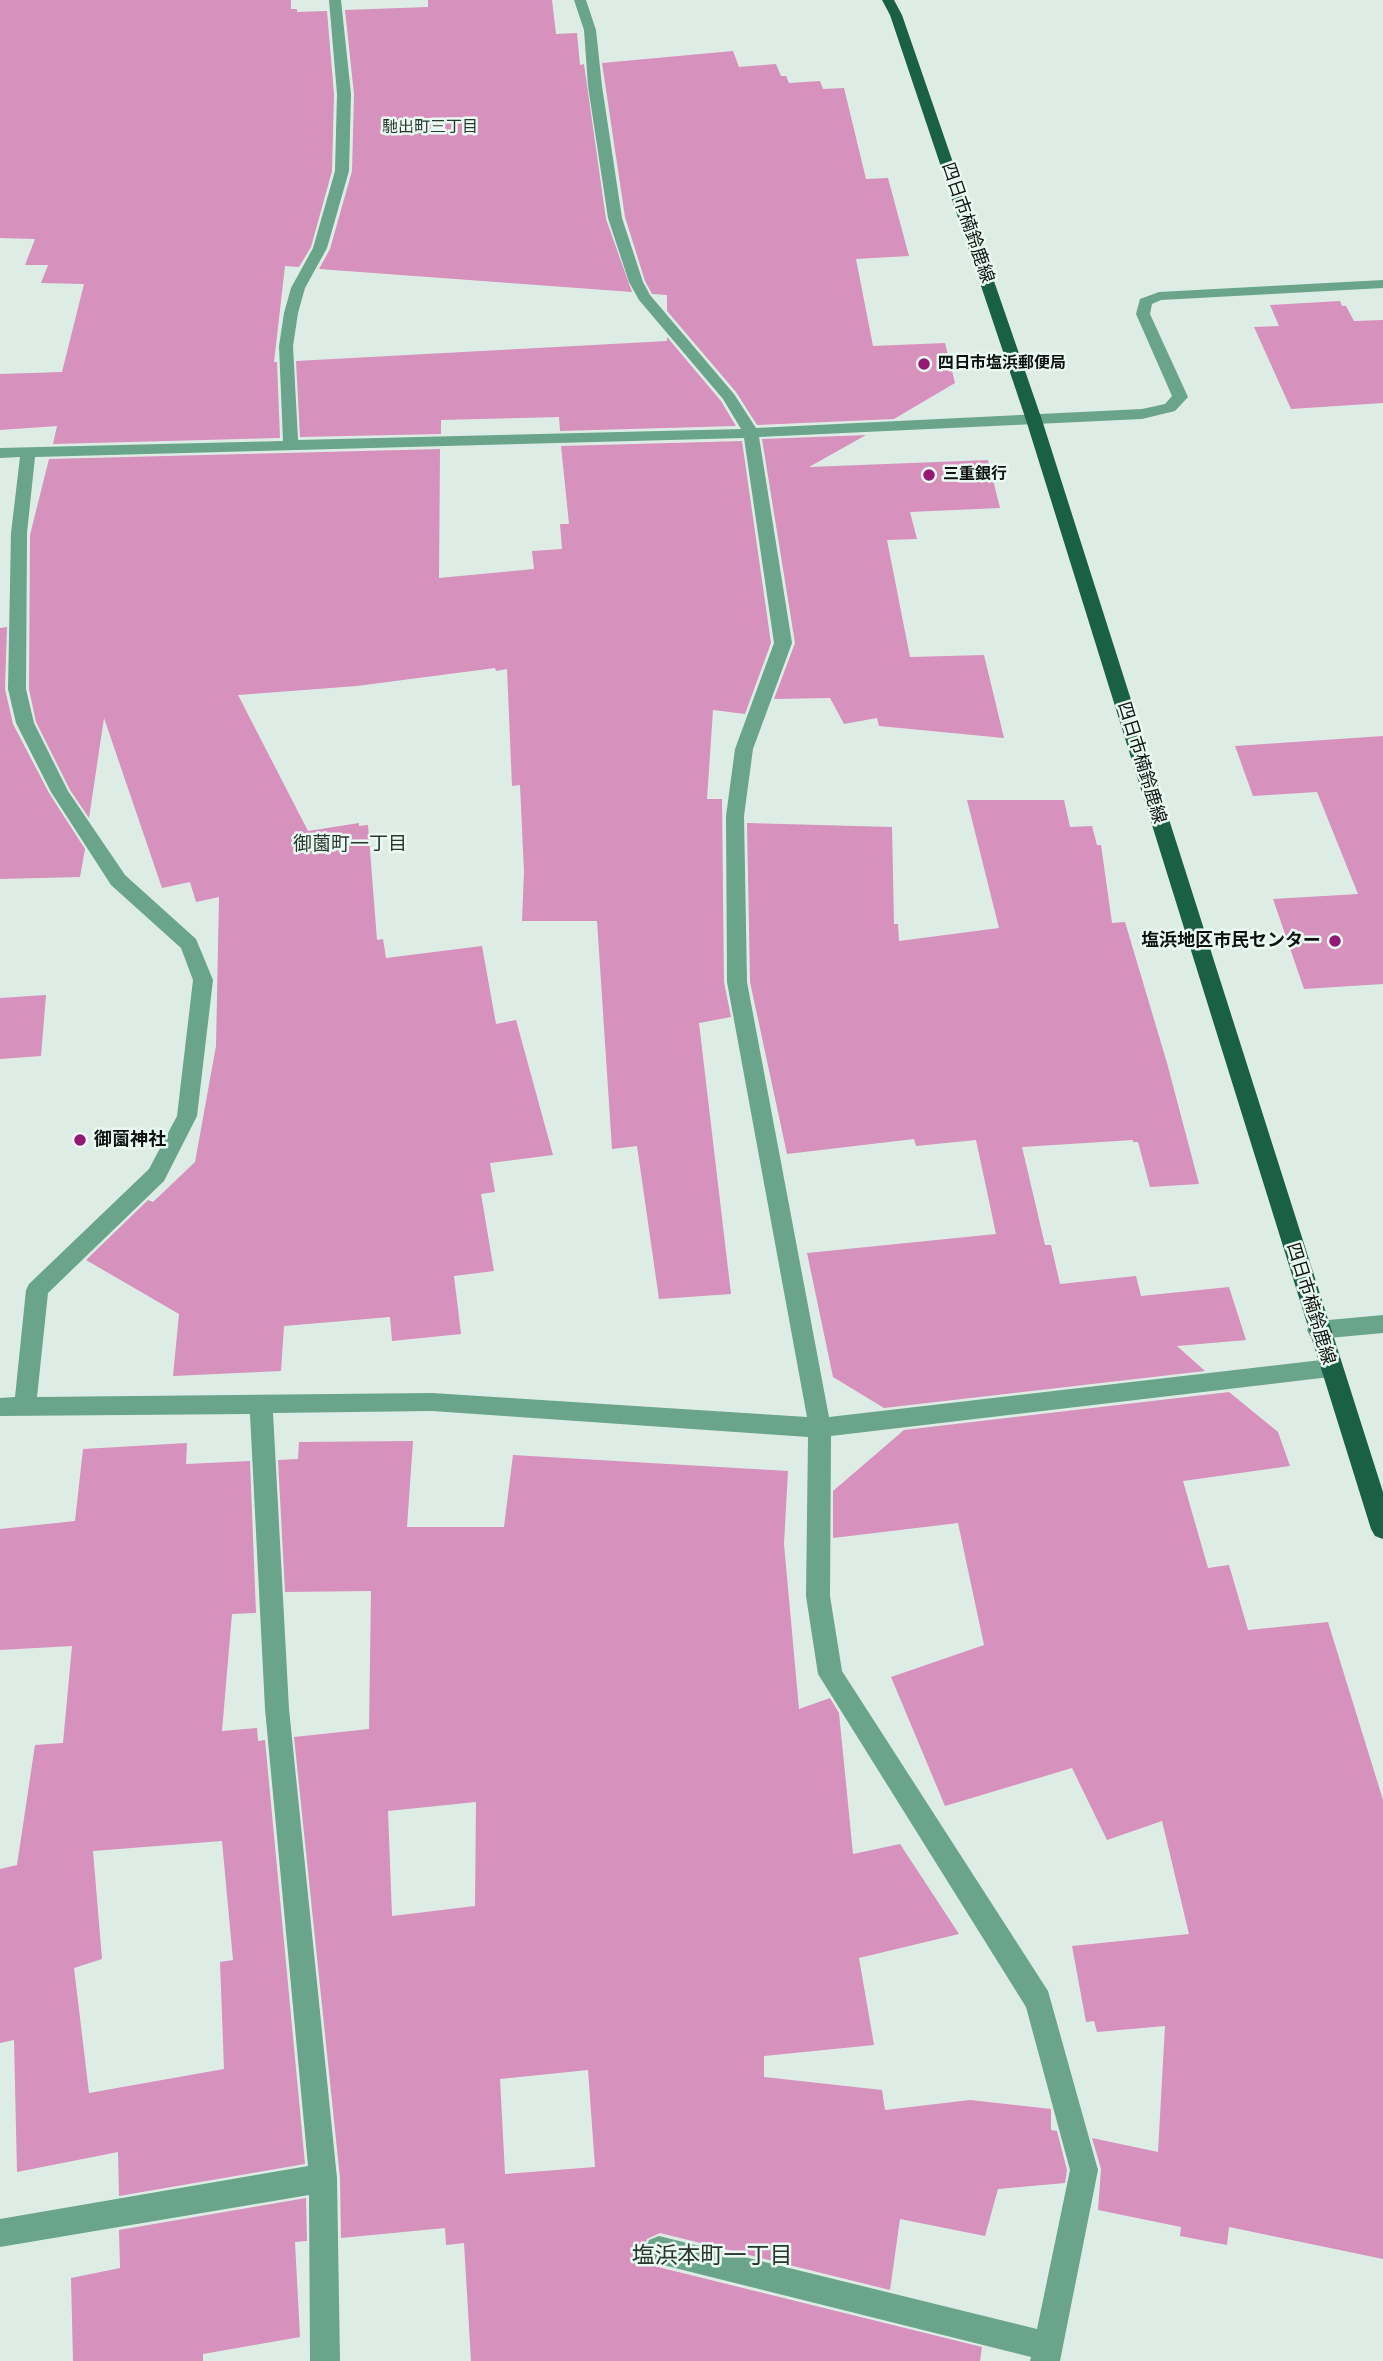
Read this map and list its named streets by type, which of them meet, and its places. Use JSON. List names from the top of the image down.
{
  "streets": {
    "main road": ["四日市楠鈴鹿線"]
  },
  "districts": ["馳出町三丁目", "御薗町一丁目", "塩浜本町一丁目"],
  "places": [
    "四日市塩浜郵便局",
    "三重銀行",
    "塩浜地区市民センター",
    "御薗神社"
  ]
}
